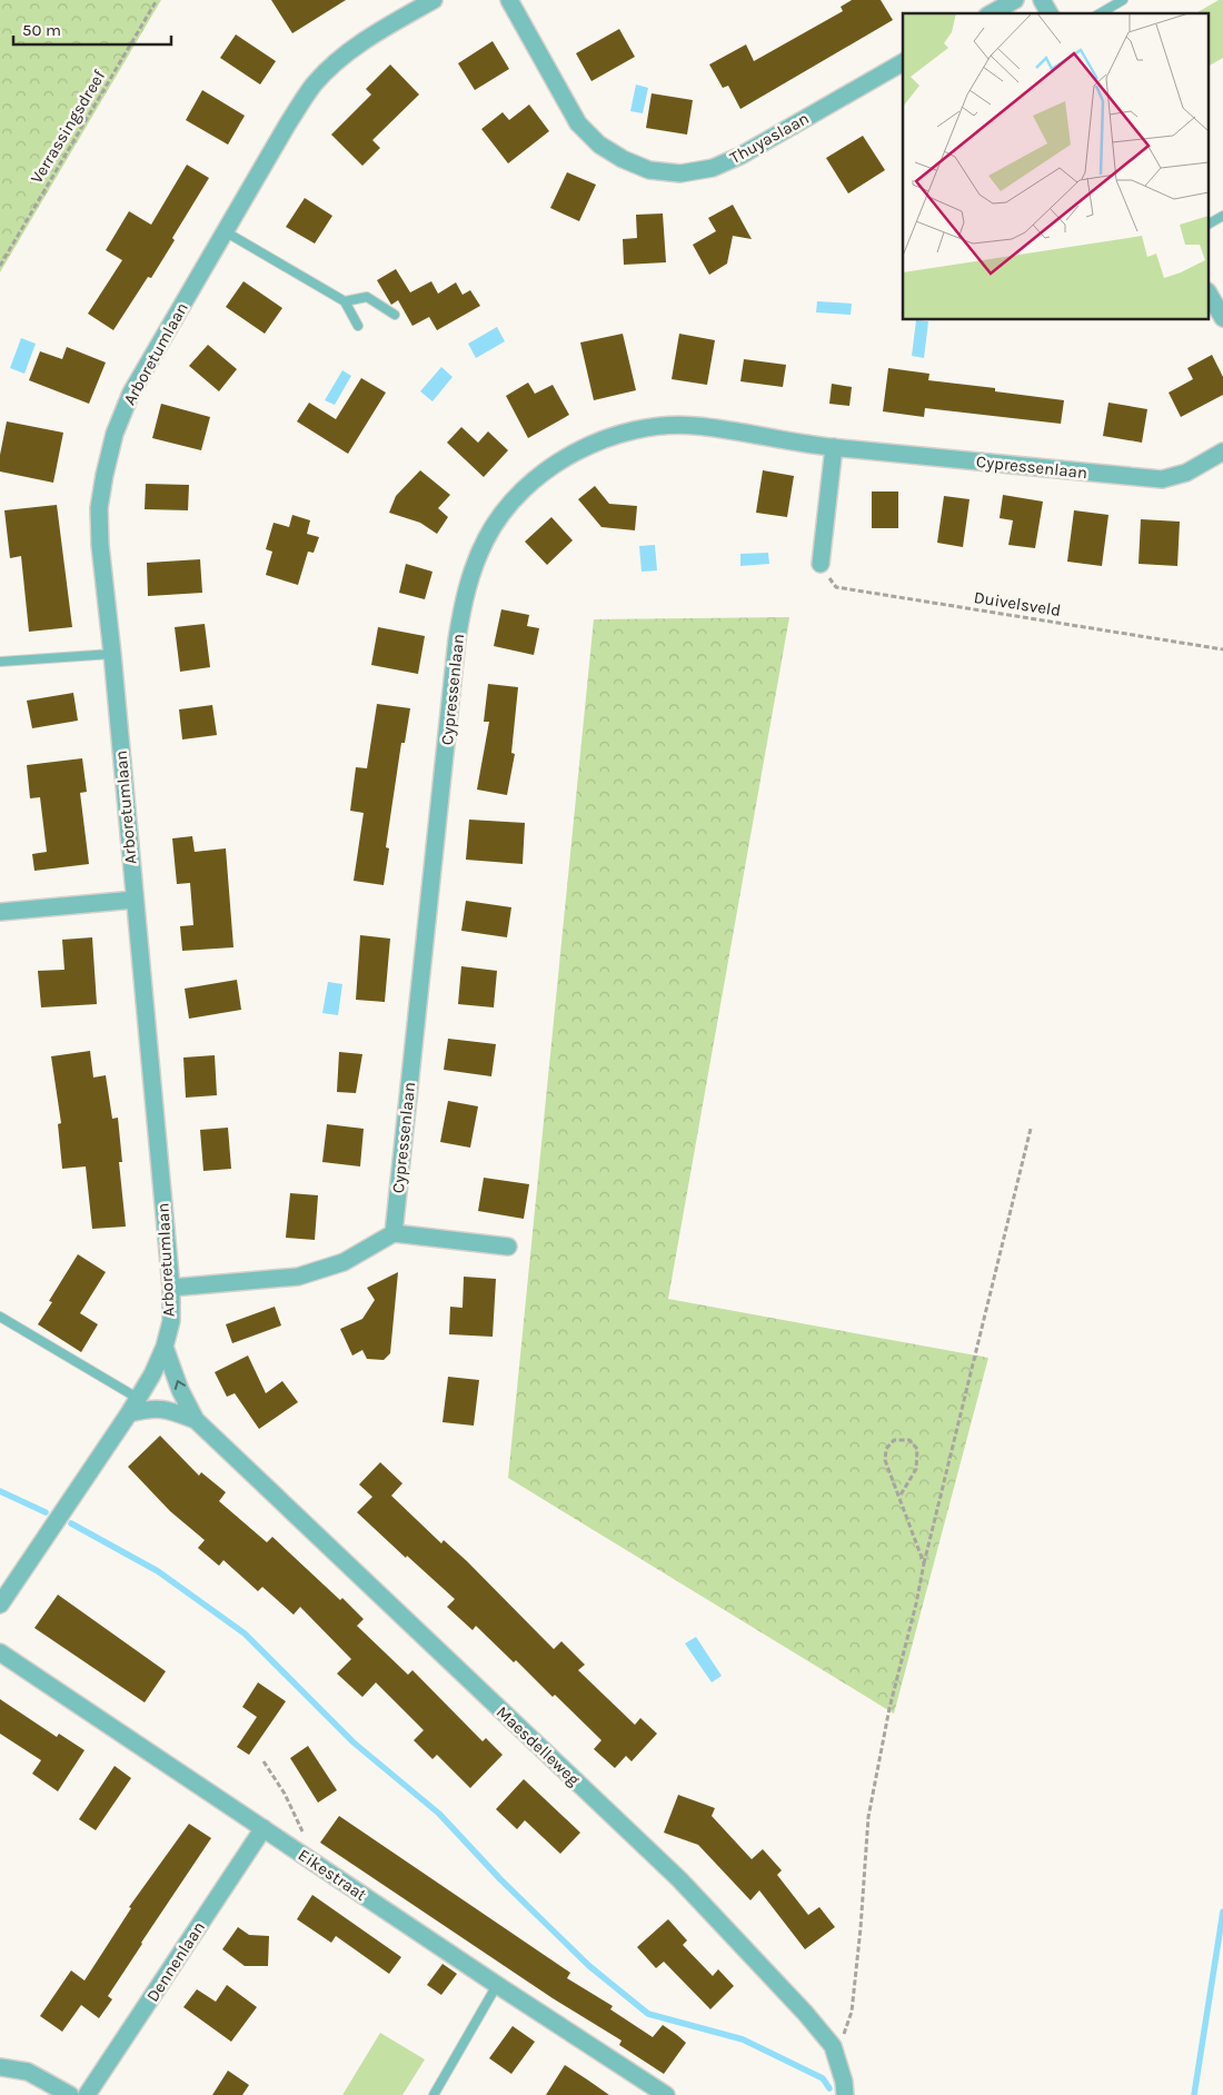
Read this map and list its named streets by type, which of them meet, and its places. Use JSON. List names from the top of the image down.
{
  "streets": {
    "street": [
      "Thuyaslaan",
      "Arboretumlaan",
      "Cypressenlaan",
      "Maesdelleweg",
      "Eikestraat",
      "Dennenlaan"
    ],
    "path": ["Verrassingsdreef", "Duivelsveld"]
  },
  "crossings": [
    ["Arboretumlaan", "Maesdelleweg"],
    ["Eikestraat", "Dennenlaan"]
  ],
  "scale_bar": "50 m"
}
